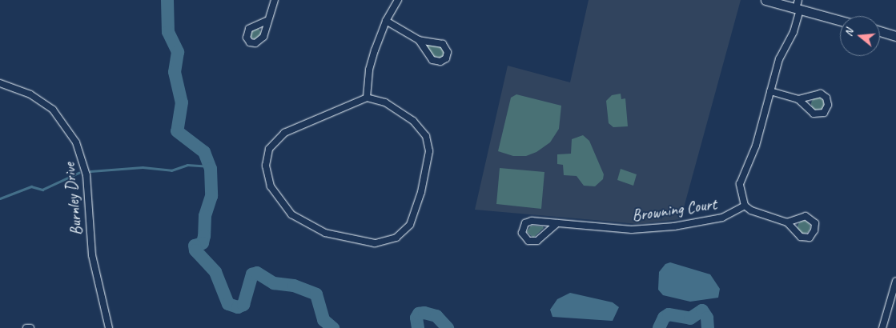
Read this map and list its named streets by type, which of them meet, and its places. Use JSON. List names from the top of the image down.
{
  "streets": {
    "street": ["Burnley Drive", "Browning Court"]
  },
  "north": "left"
}
